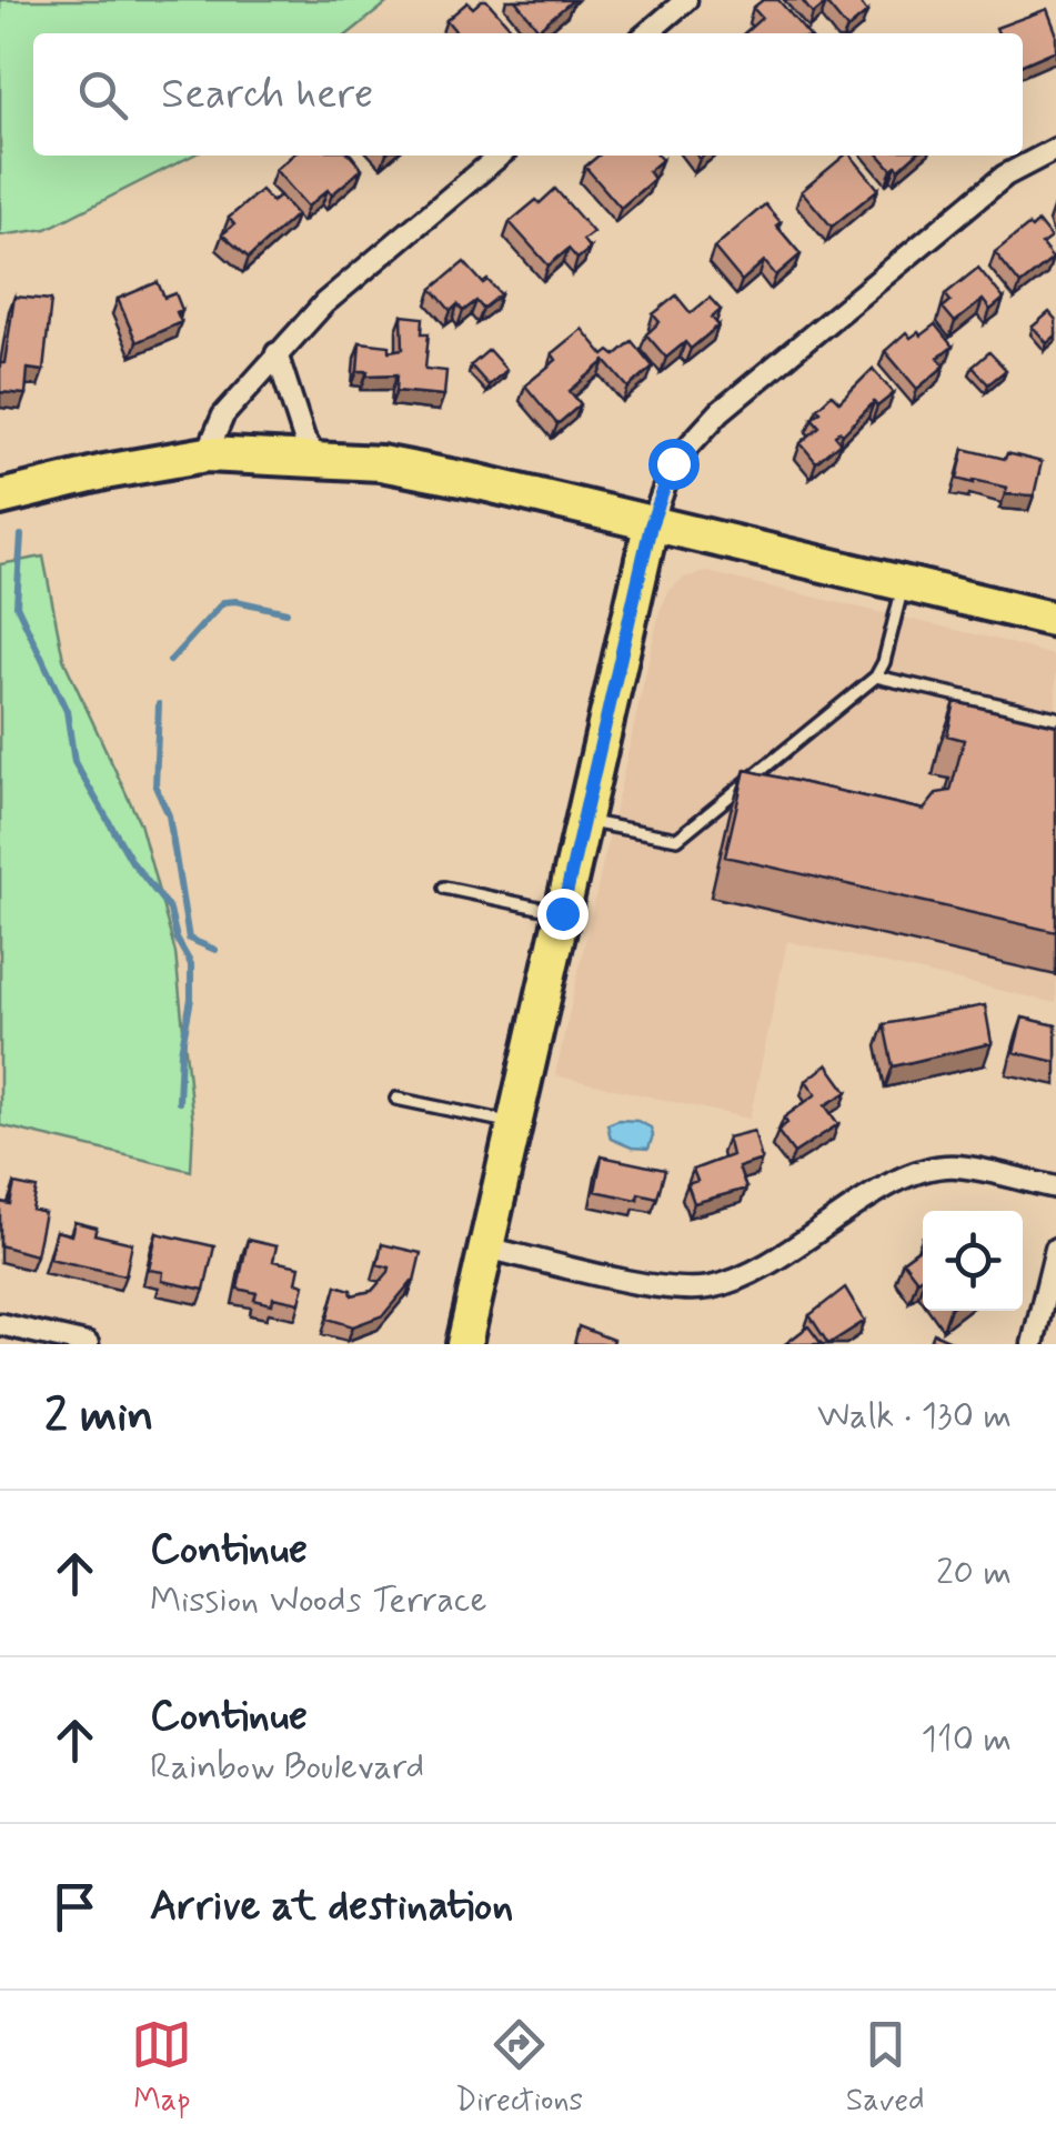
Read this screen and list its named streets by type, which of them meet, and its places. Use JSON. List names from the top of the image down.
{
  "page": {
    "search": "Search here",
    "heading": ["2 min", "Walk · 130 m"],
    "list": [
      ["Continue", "Mission Woods Terrace", "20 m"],
      ["Continue", "Rainbow Boulevard", "110 m"],
      "Arrive at destination"
    ],
    "nav": ["Map", "Directions", "Saved"]
  }
}
